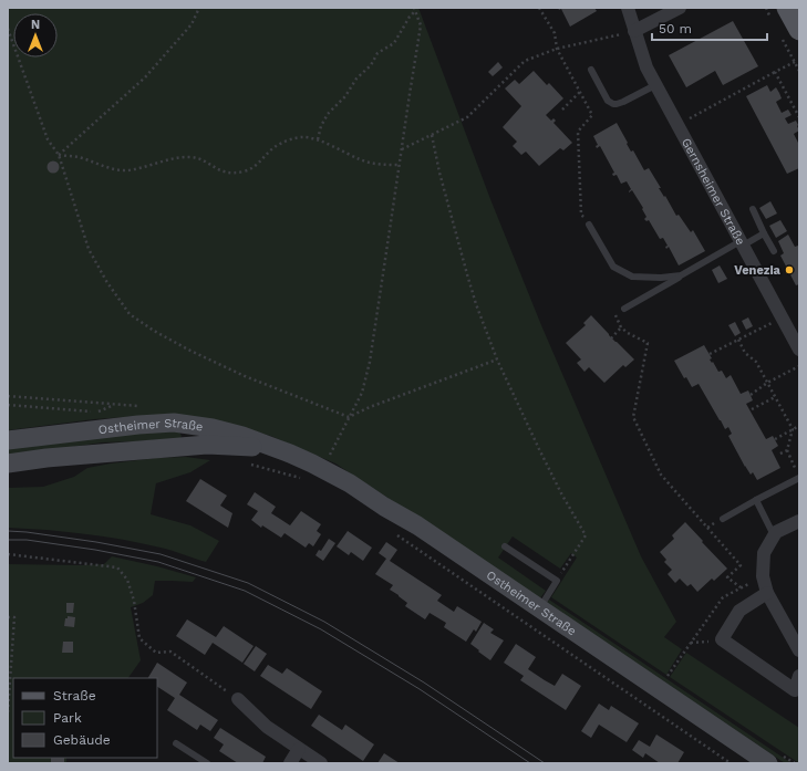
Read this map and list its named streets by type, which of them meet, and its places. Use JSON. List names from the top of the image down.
{
  "streets": {
    "main road": ["Ostheimer Straße"],
    "street": ["Gernsheimer Straße"]
  },
  "places": ["Venezia"],
  "legend": ["Straße", "Park", "Gebäude"],
  "scale_bar": "50 m",
  "north": "top"
}
